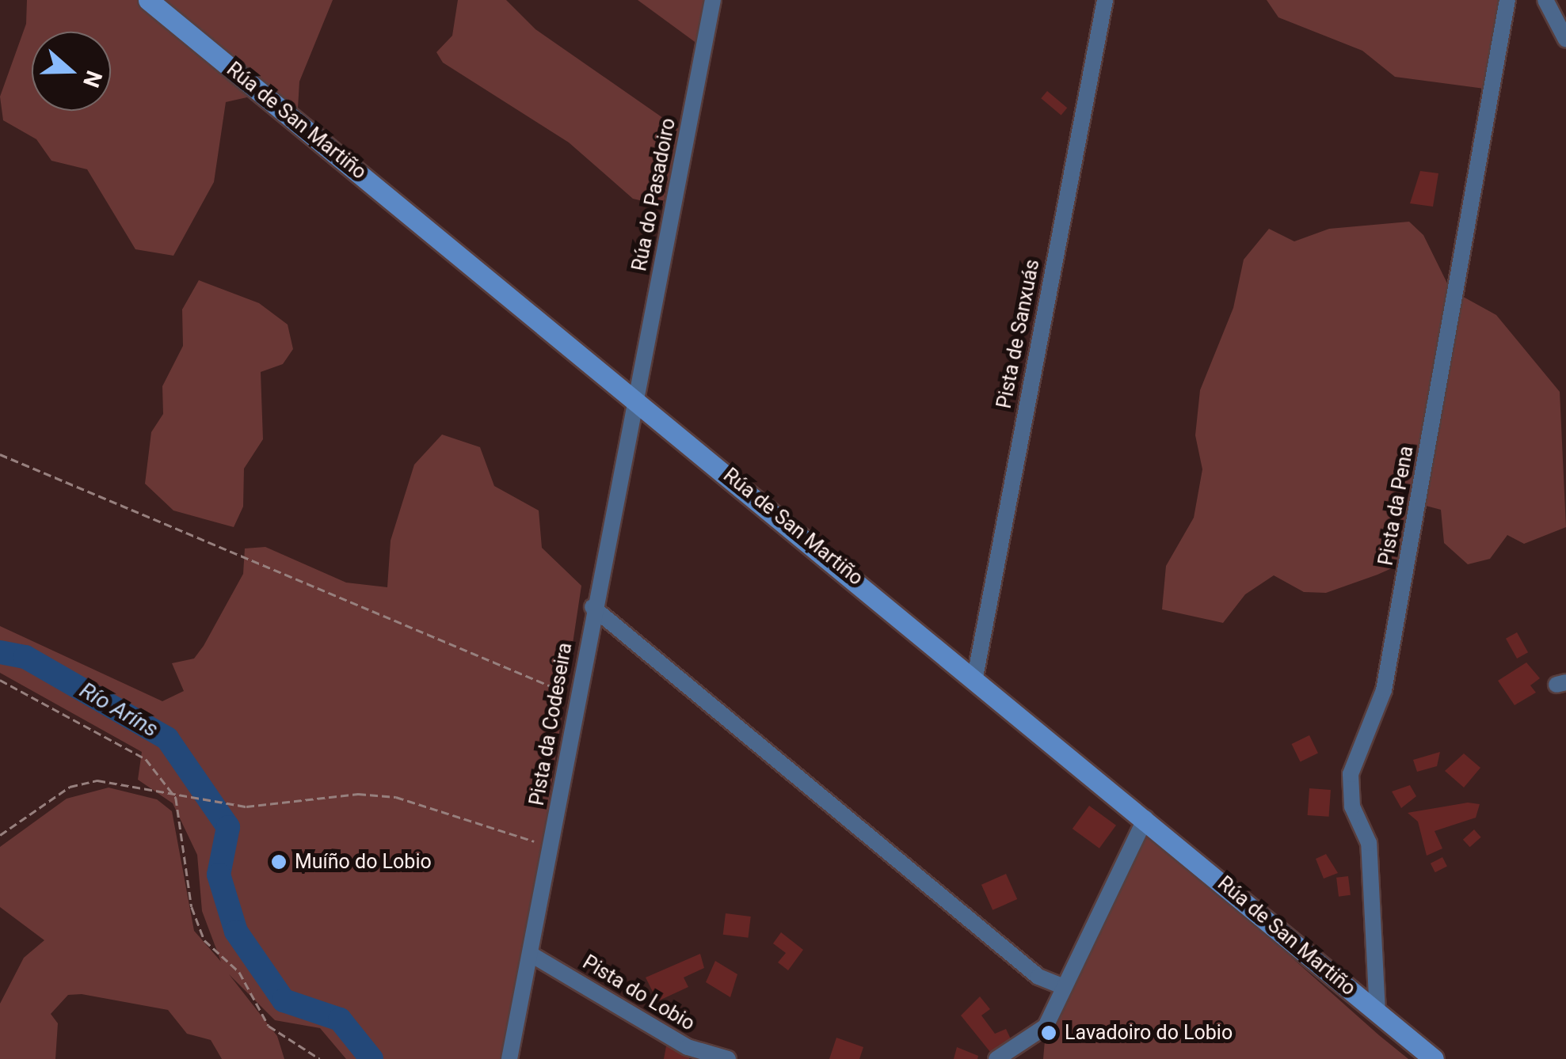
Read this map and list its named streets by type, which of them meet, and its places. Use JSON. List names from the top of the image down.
{
  "streets": {
    "street": [
      "Rúa de San Martiño",
      "Rúa do Pasadoiro",
      "Pista de Sanxuás",
      "Pista da Pena",
      "Pista da Codeseira",
      "Pista do Lobio"
    ]
  },
  "crossings": [
    ["Rúa de San Martiño", "Rúa do Pasadoiro"],
    ["Rúa de San Martiño", "Pista de Sanxuás"],
    ["Rúa de San Martiño", "Pista da Pena"],
    ["Rúa de San Martiño", "Pista da Codeseira"],
    ["Rúa do Pasadoiro", "Pista da Codeseira"],
    ["Pista da Codeseira", "Pista do Lobio"]
  ],
  "water": ["Río Aríns"],
  "places": ["Muíño do Lobio", "Lavadoiro do Lobio"],
  "north": "right"
}
